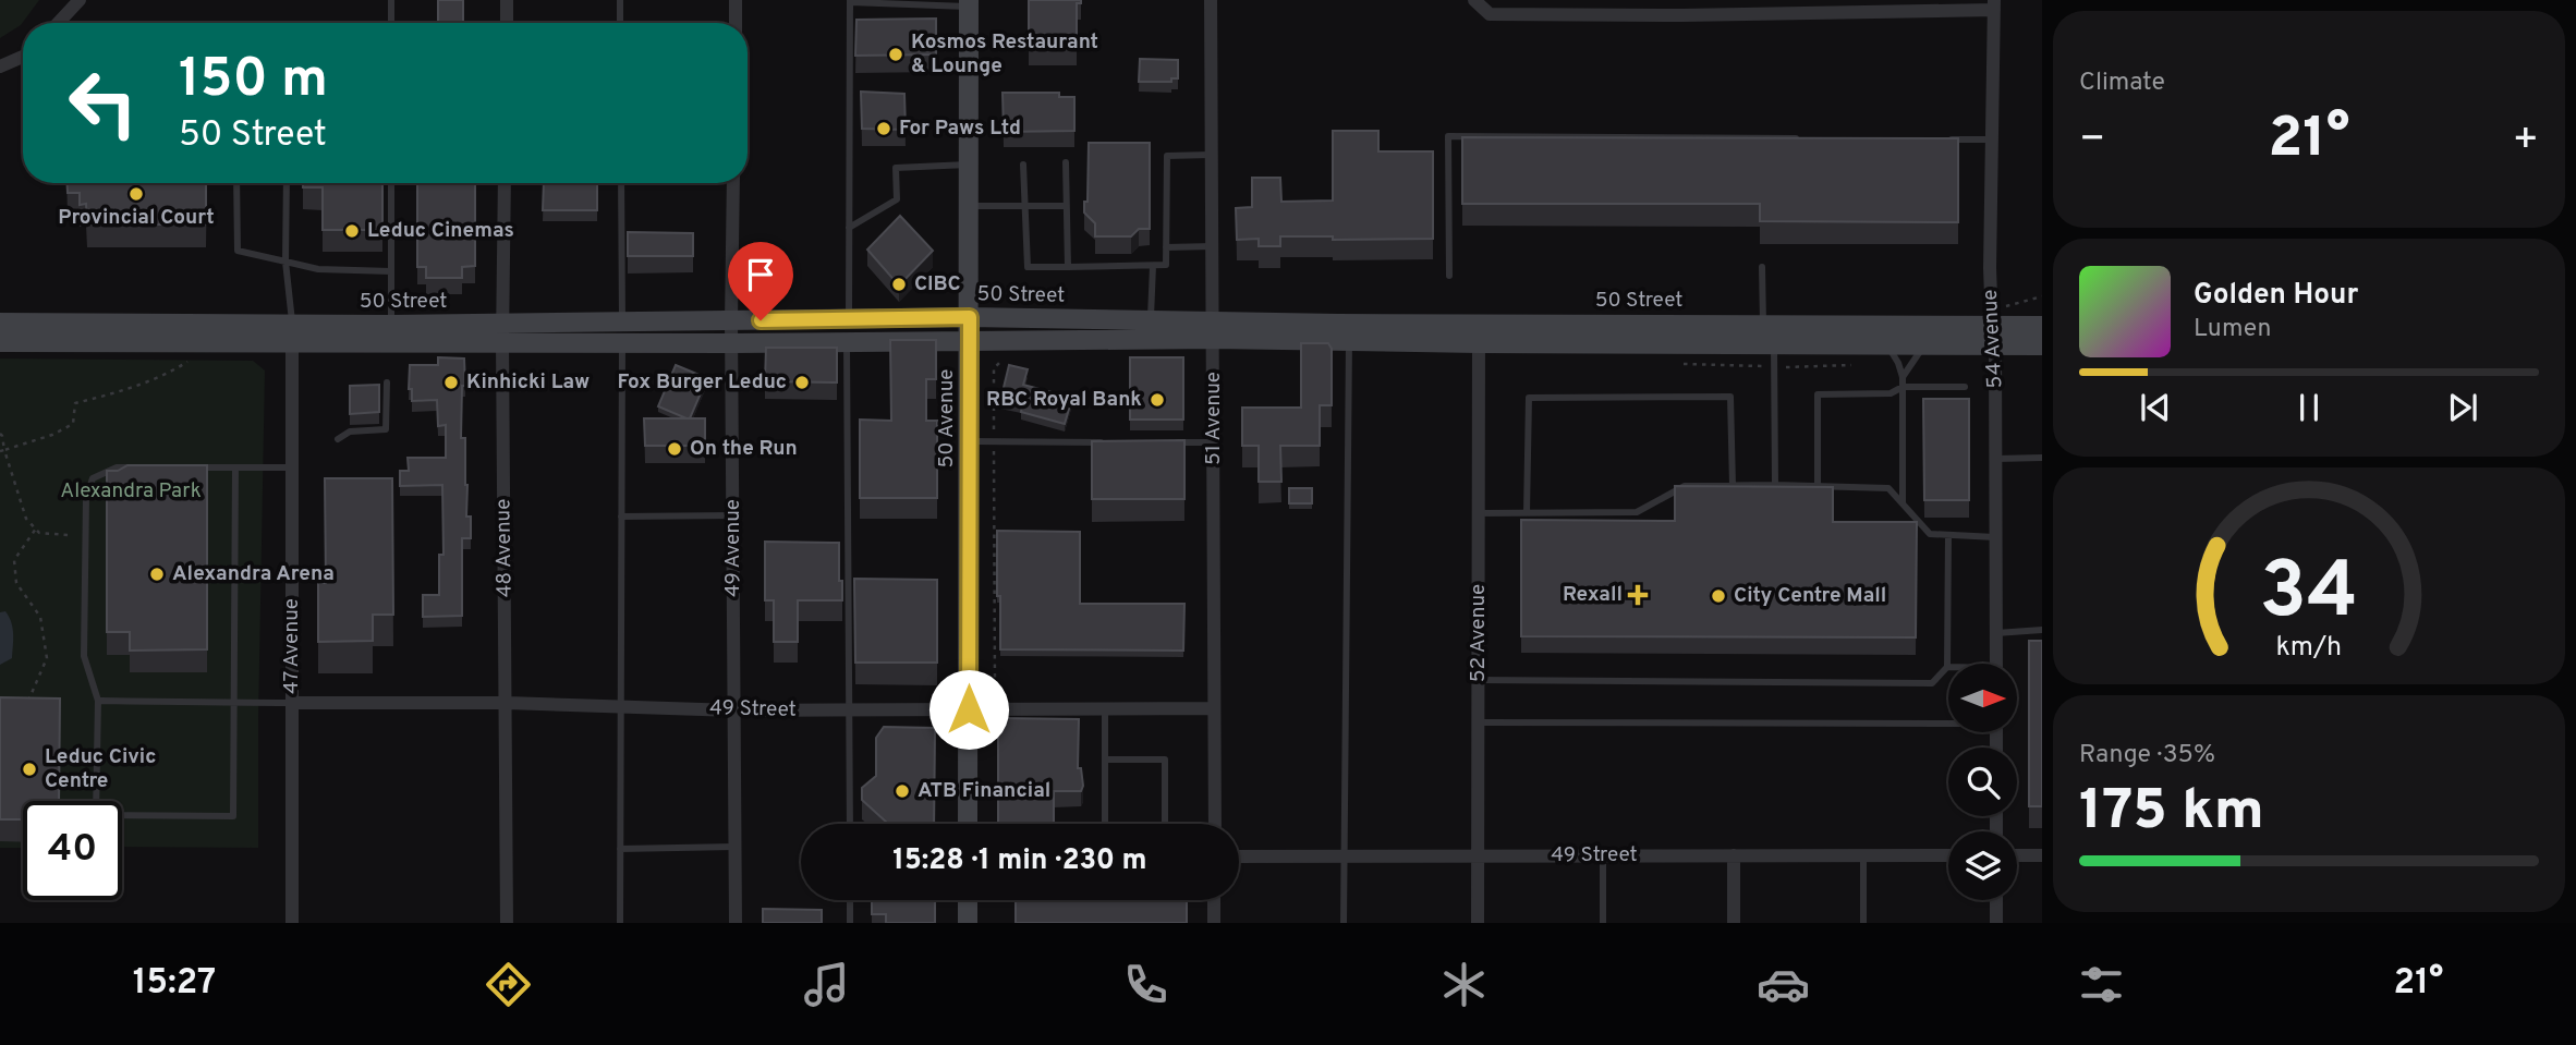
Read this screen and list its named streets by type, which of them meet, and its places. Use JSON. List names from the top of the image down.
{
  "streets": {
    "main road": ["50 Street", "50 Avenue"],
    "street": [
      "54 Avenue",
      "51 Avenue",
      "48 Avenue",
      "49 Avenue",
      "52 Avenue",
      "47 Avenue",
      "49 Street"
    ]
  },
  "crossings": [
    ["50 Street", "54 Avenue"],
    ["50 Street", "50 Avenue"],
    ["50 Street", "51 Avenue"],
    ["50 Street", "48 Avenue"],
    ["50 Street", "49 Avenue"],
    ["50 Street", "52 Avenue"],
    ["50 Street", "47 Avenue"],
    ["50 Avenue", "49 Street"],
    ["51 Avenue", "49 Street"],
    ["48 Avenue", "49 Street"],
    ["49 Avenue", "49 Street"],
    ["52 Avenue", "49 Street"],
    ["47 Avenue", "49 Street"]
  ],
  "parks": ["Alexandra Park"],
  "places": {
    "other": [
      "Kosmos Restaurant & Lounge",
      "For Paws Ltd",
      "Provincial Court",
      "Leduc Cinemas",
      "CIBC",
      "Kinhicki Law",
      "Fox Burger Leduc",
      "RBC Royal Bank",
      "On the Run",
      "Alexandra Arena",
      "City Centre Mall",
      "Leduc Civic Centre",
      "ATB Financial"
    ],
    "health": ["Rexall"]
  },
  "north": "right",
  "page": {
    "tile": [
      "Climate",
      ["Range · 35%", "175 km"]
    ],
    "turn": ["150 m", "50 Street"],
    "heat": ["−", "21°", "+"],
    "song": ["Golden Hour", "Lumen"],
    "limit": "40",
    "trip": "15:28 · 1 min · 230 m",
    "tabs": ["15:27", "21°"],
    "gauge": ["34", "km/h"]
  }
}
